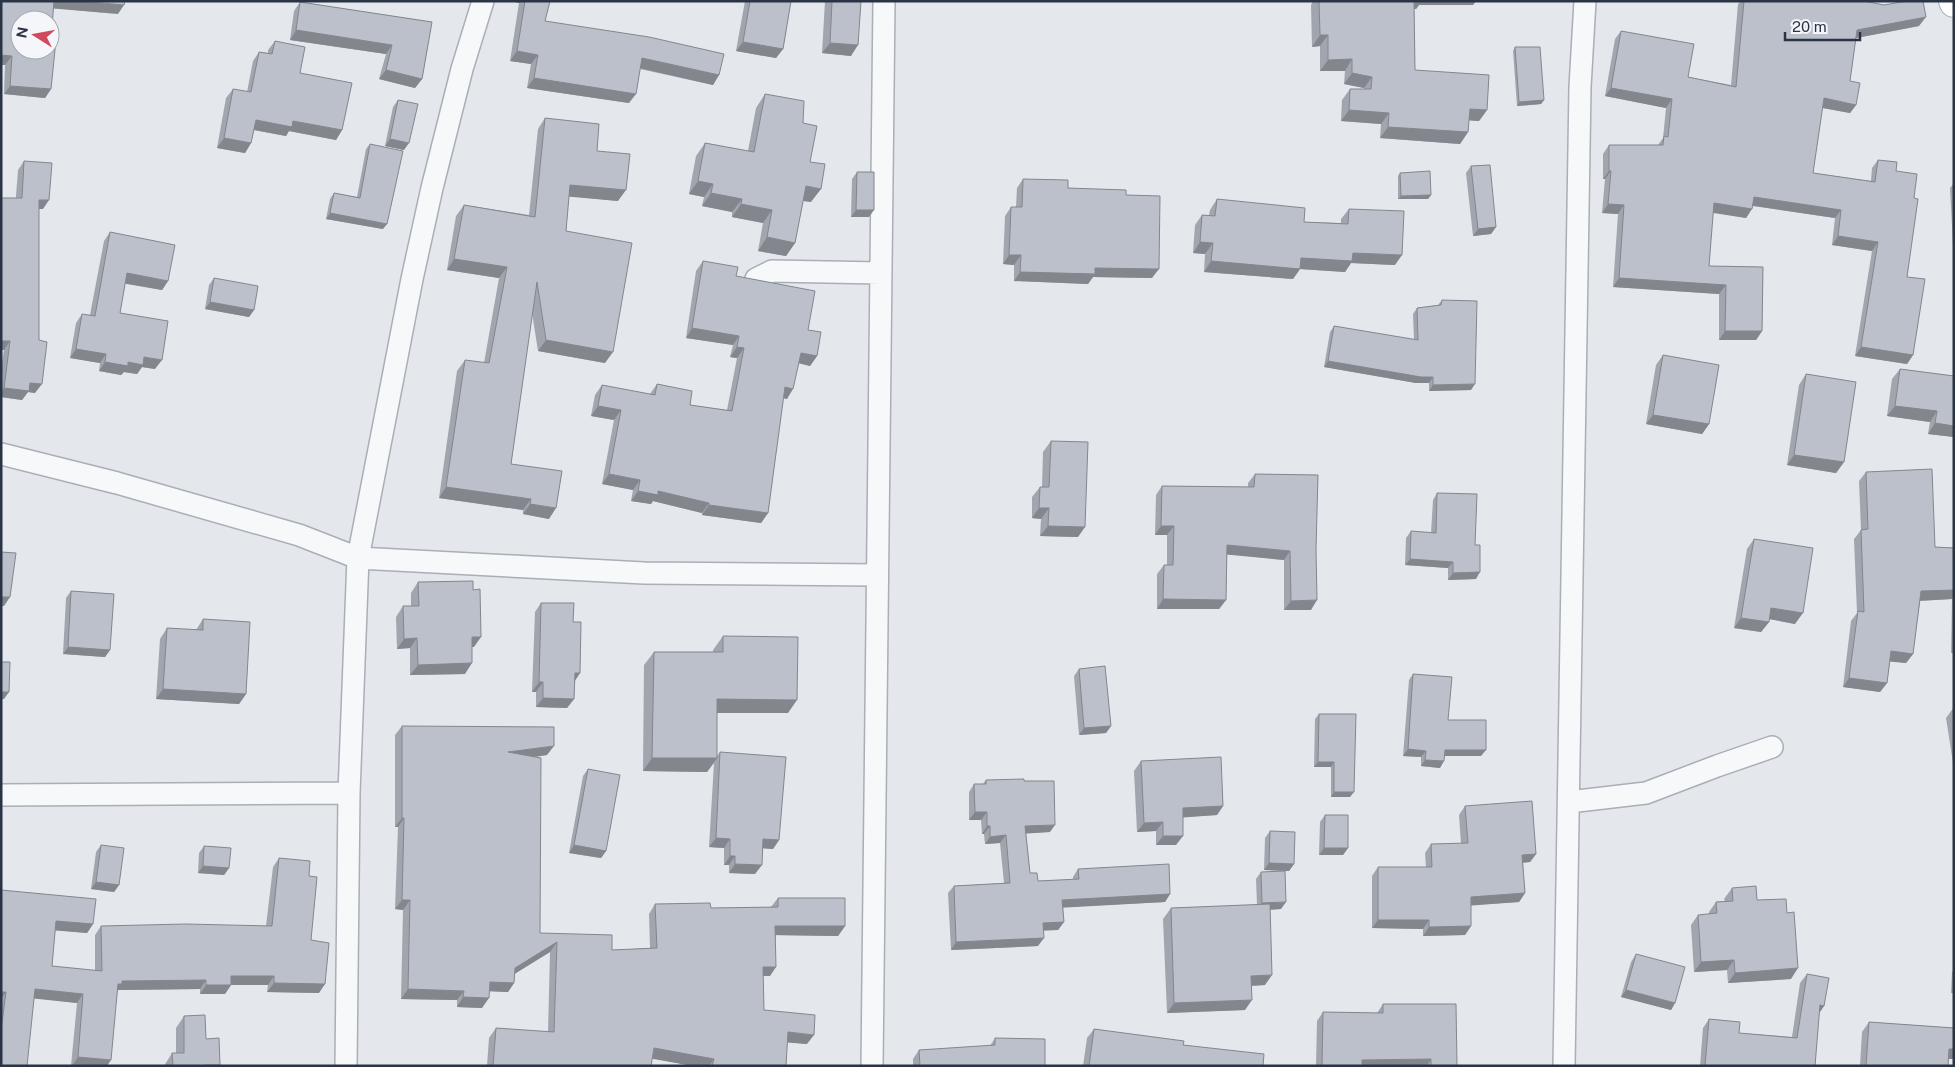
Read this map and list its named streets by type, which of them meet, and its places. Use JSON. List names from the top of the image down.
{
  "scale_bar": "20 m",
  "north": "left"
}
